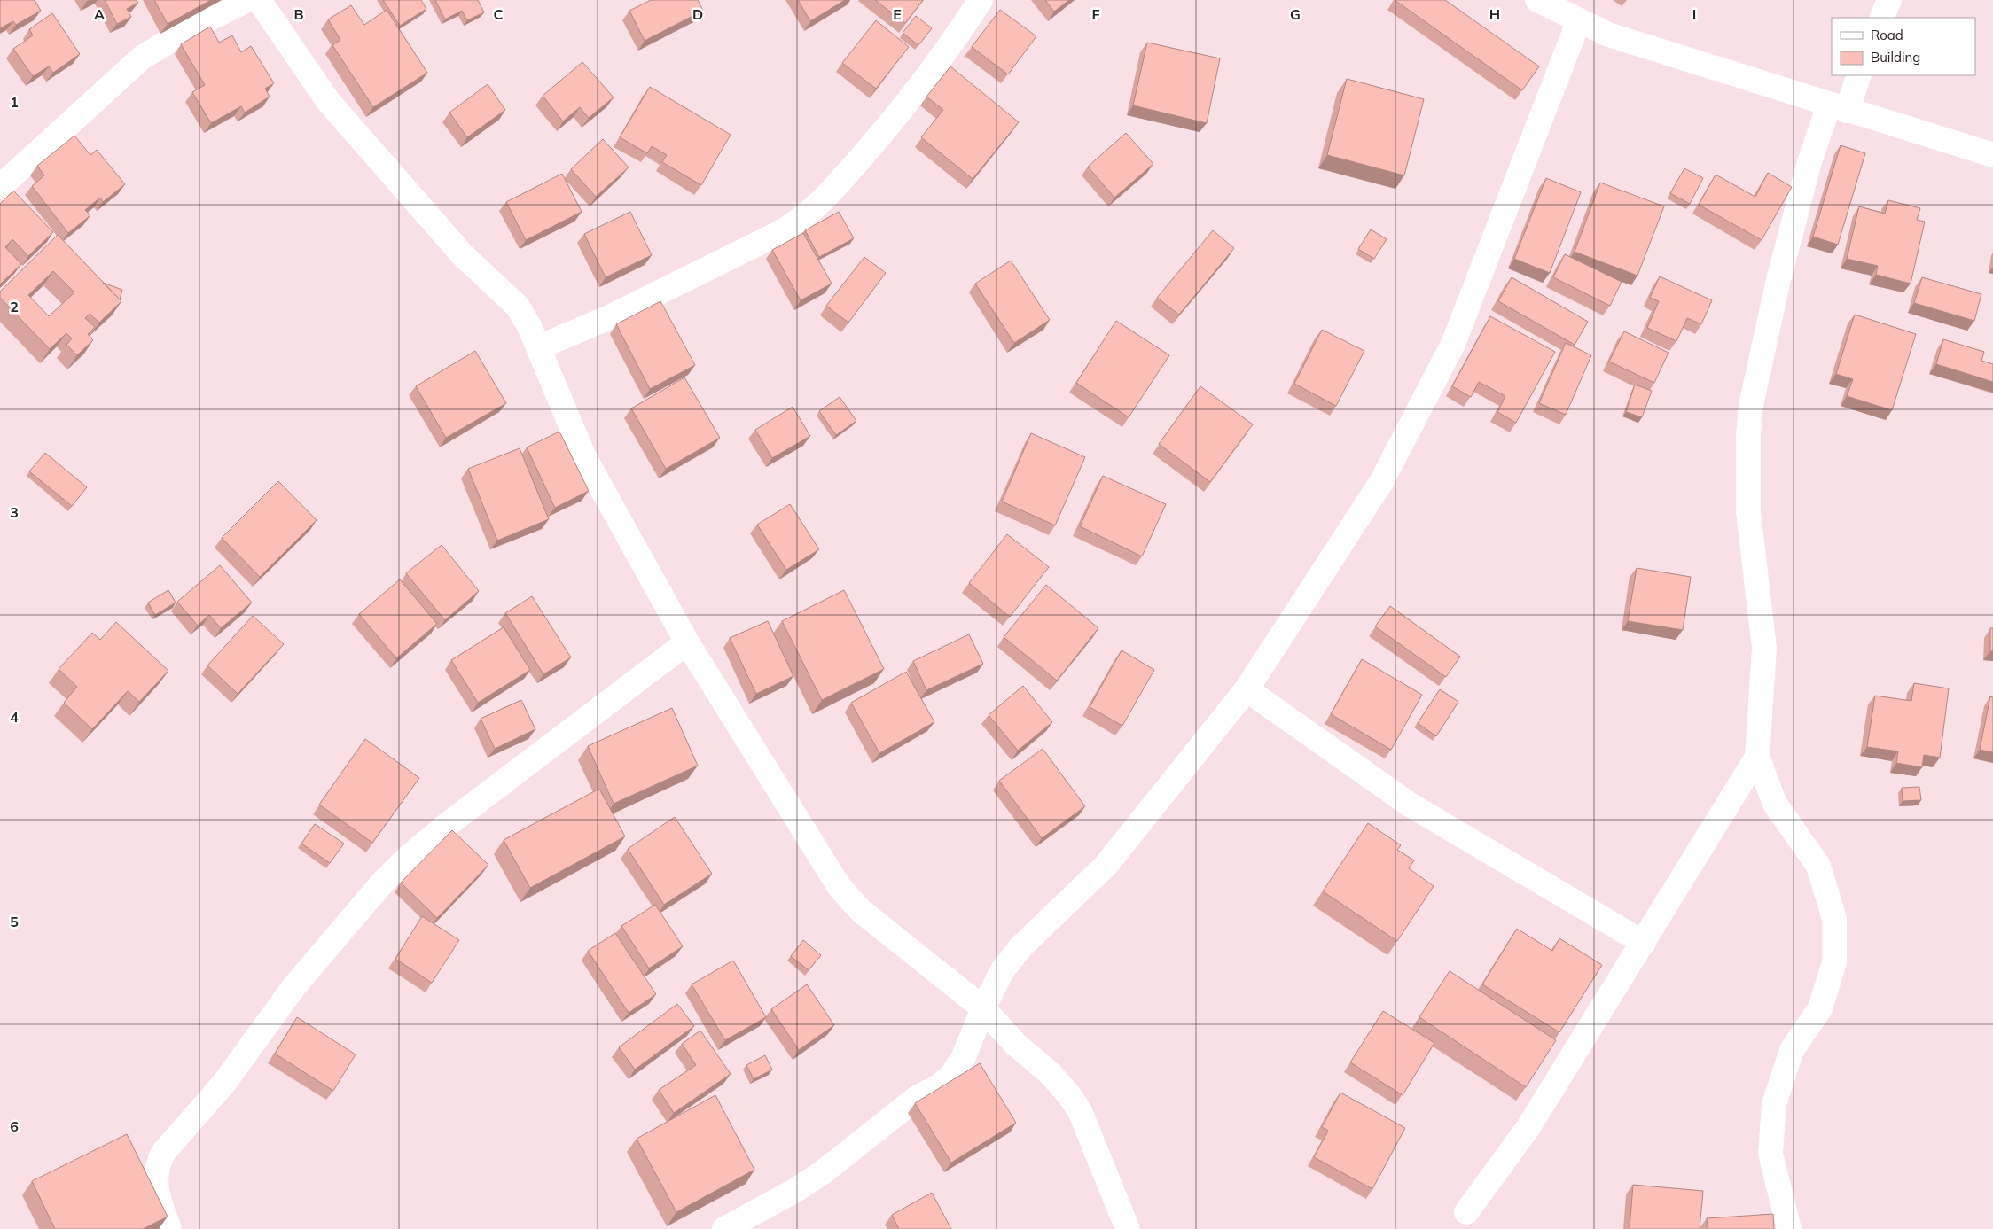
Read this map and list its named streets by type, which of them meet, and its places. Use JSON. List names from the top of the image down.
{
  "legend": ["Road", "Building"],
  "grid": {
    "columns": [
      "A",
      "B",
      "C",
      "D",
      "E",
      "F",
      "G",
      "H",
      "I"
    ],
    "rows": [
      "1",
      "2",
      "3",
      "4",
      "5",
      "6"
    ]
  }
}
